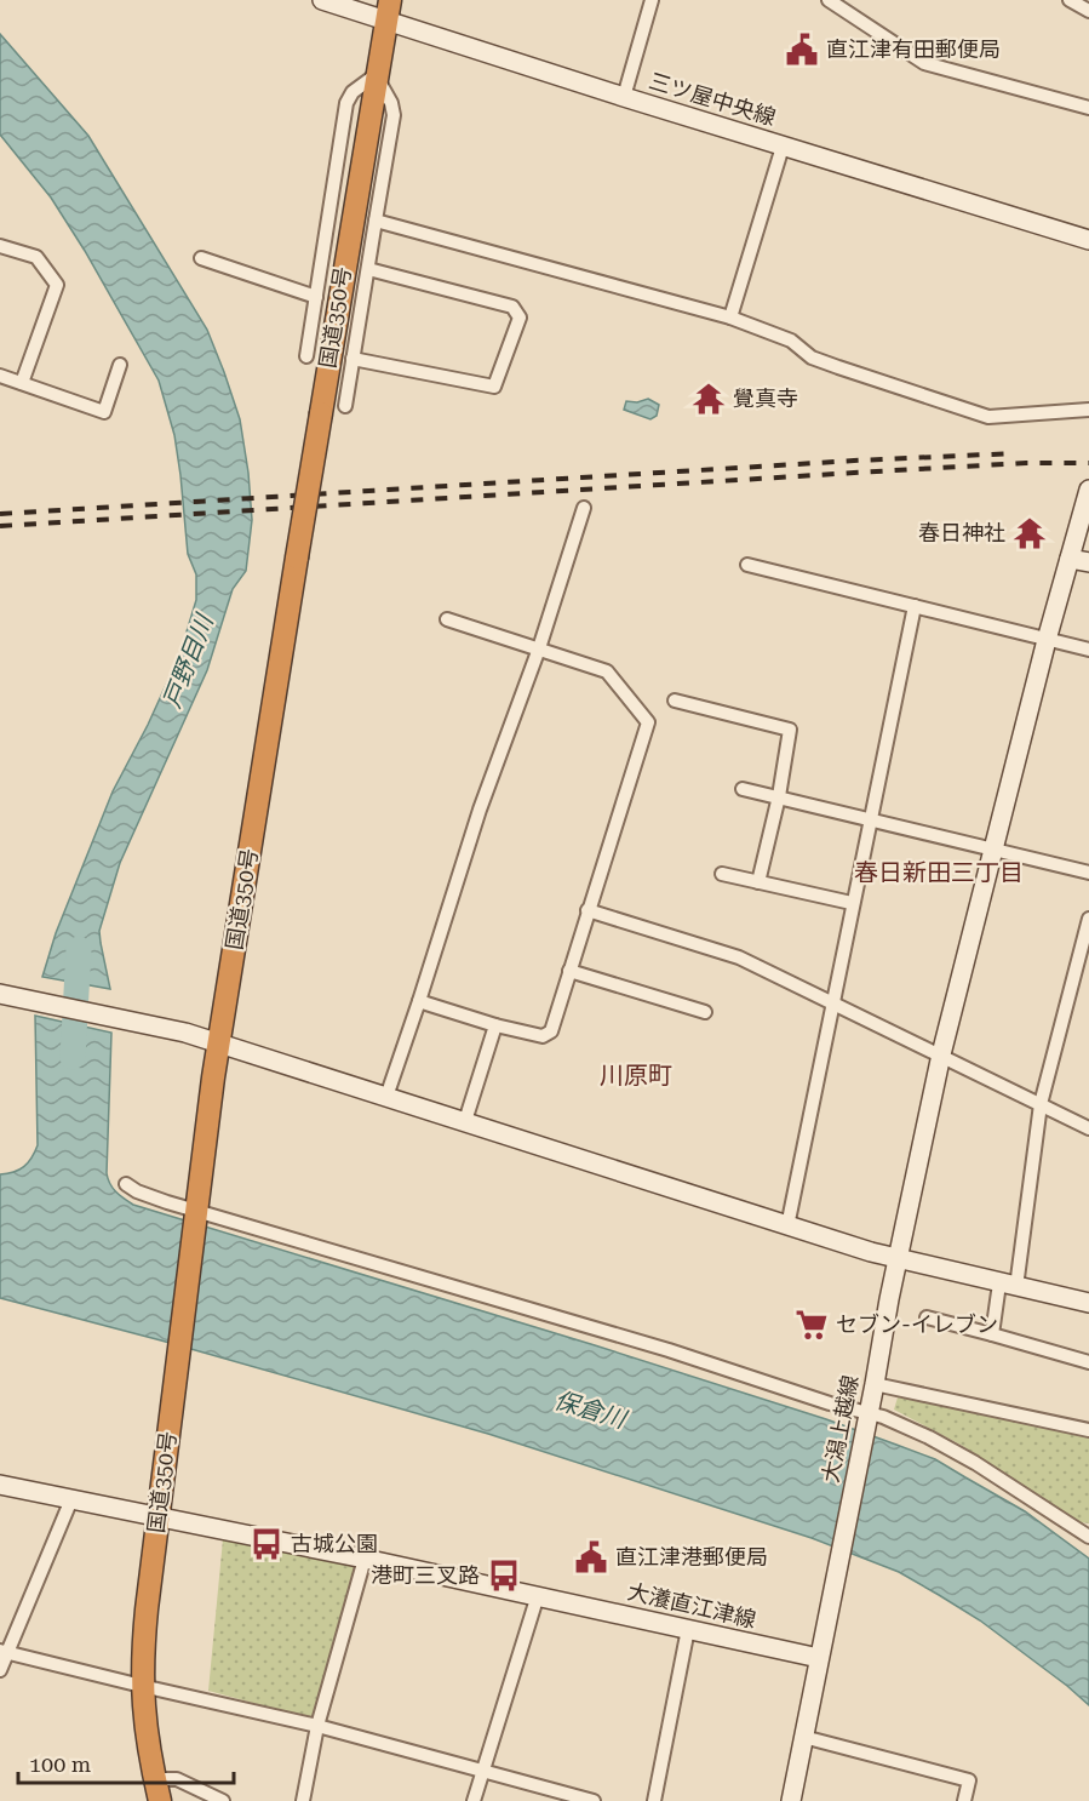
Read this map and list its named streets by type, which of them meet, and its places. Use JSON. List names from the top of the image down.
{
  "streets": {
    "highway": ["国道350号"],
    "main road": ["三ツ屋中央線", "大潟上越線", "大瀁直江津線"]
  },
  "crossings": [
    ["三ツ屋中央線", "国道350号"],
    ["国道350号", "大瀁直江津線"],
    ["大潟上越線", "大瀁直江津線"]
  ],
  "districts": ["春日新田三丁目", "川原町"],
  "water": ["戸野目川", "保倉川"],
  "places": {
    "public building": ["直江津有田郵便局", "直江津港郵便局"],
    "temple": ["覺真寺", "春日神社"],
    "supermarket": ["セブン-イレブン"],
    "bus stop": ["古城公園", "港町三叉路"]
  },
  "scale_bar": "100 m"
}
